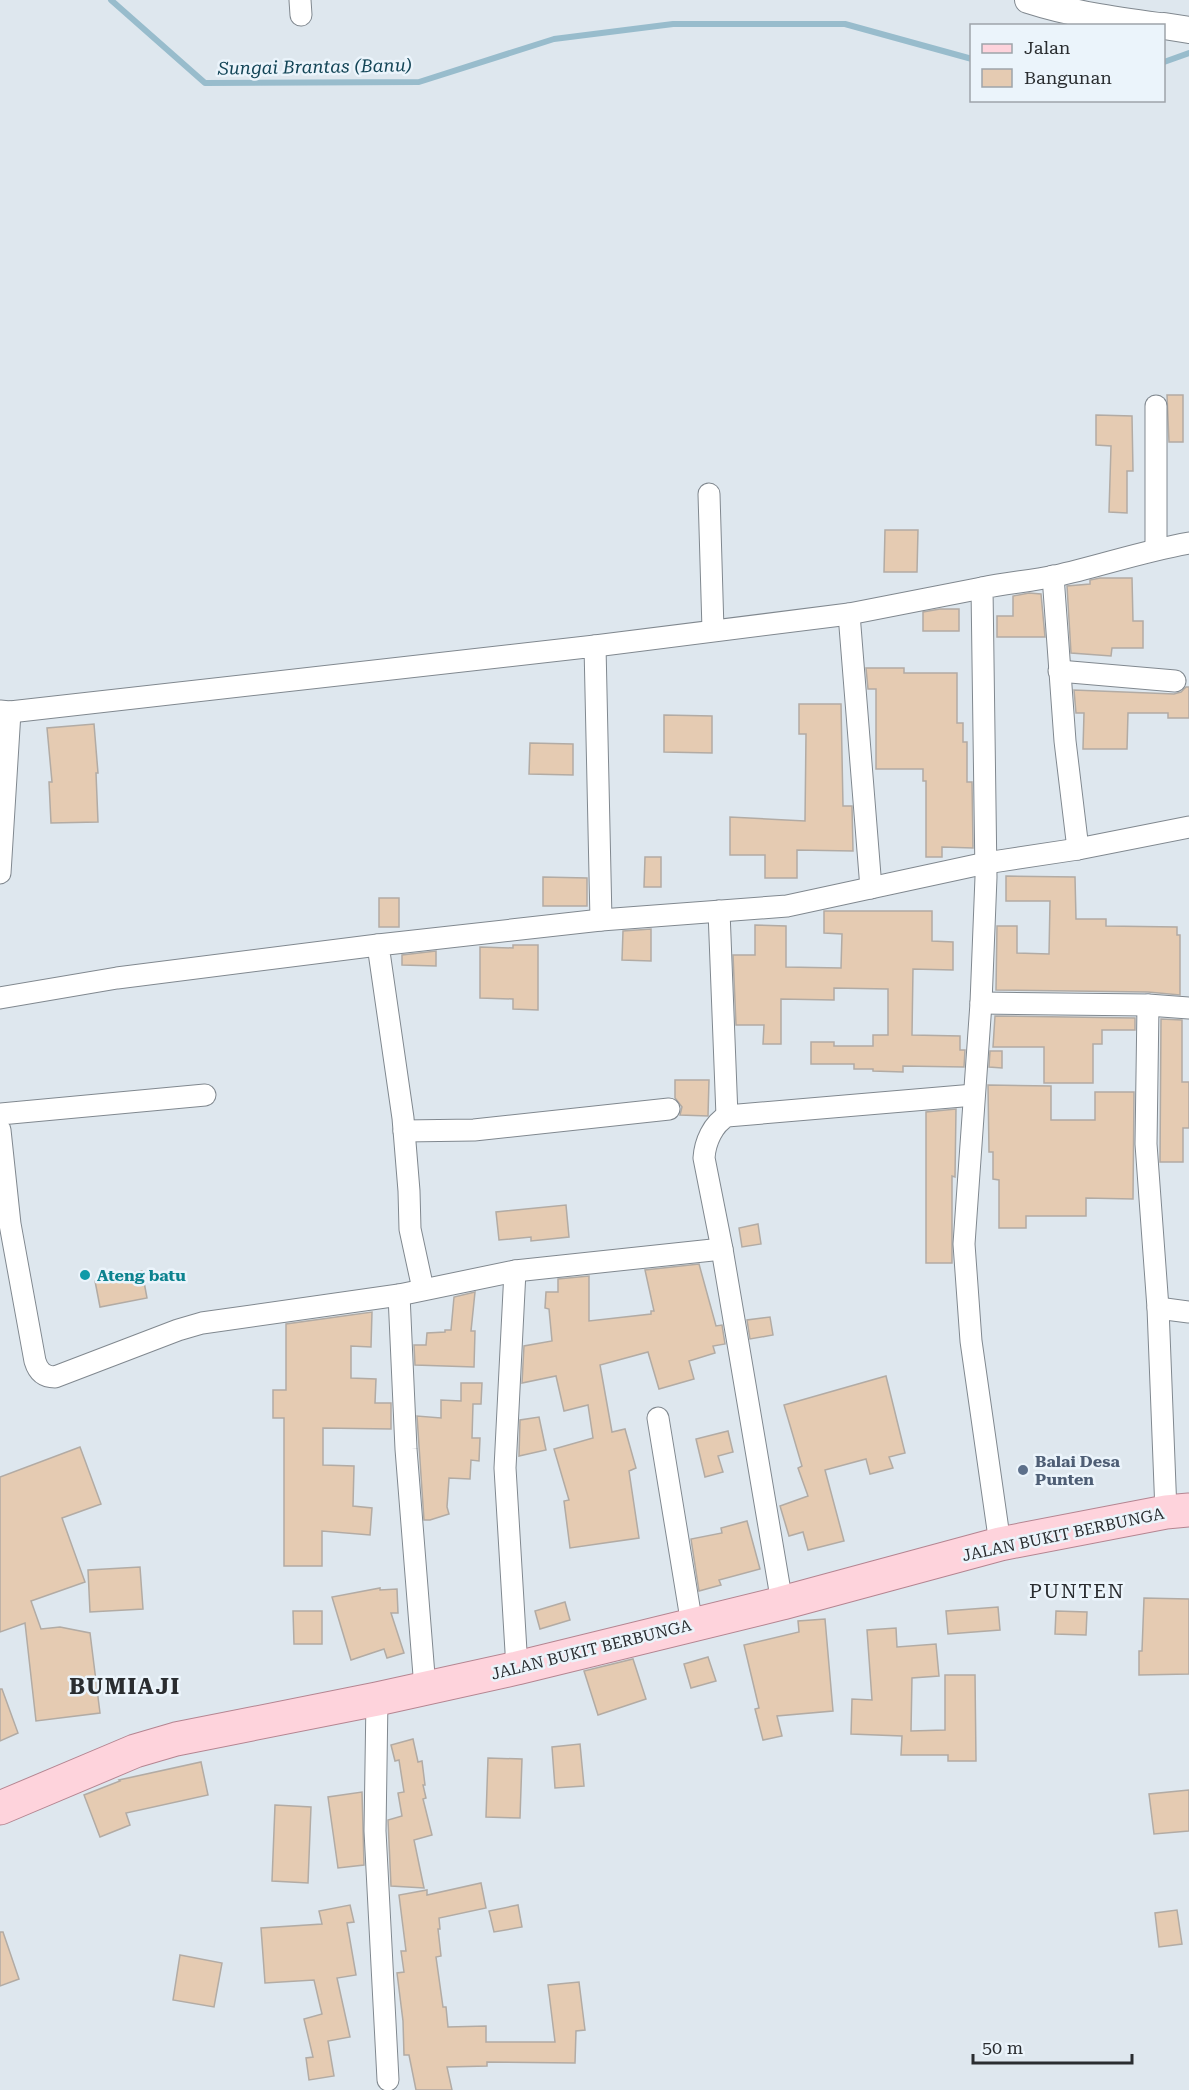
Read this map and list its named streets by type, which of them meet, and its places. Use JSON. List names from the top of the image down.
{
  "streets": {
    "main road": ["JALAN BUKIT BERBUNGA"]
  },
  "districts": ["PUNTEN", "BUMIAJI"],
  "water": ["Sungai Brantas (Banu)"],
  "places": ["Ateng batu", "Balai Desa Punten"],
  "legend": ["Jalan", "Bangunan"],
  "scale_bar": "50 m"
}
